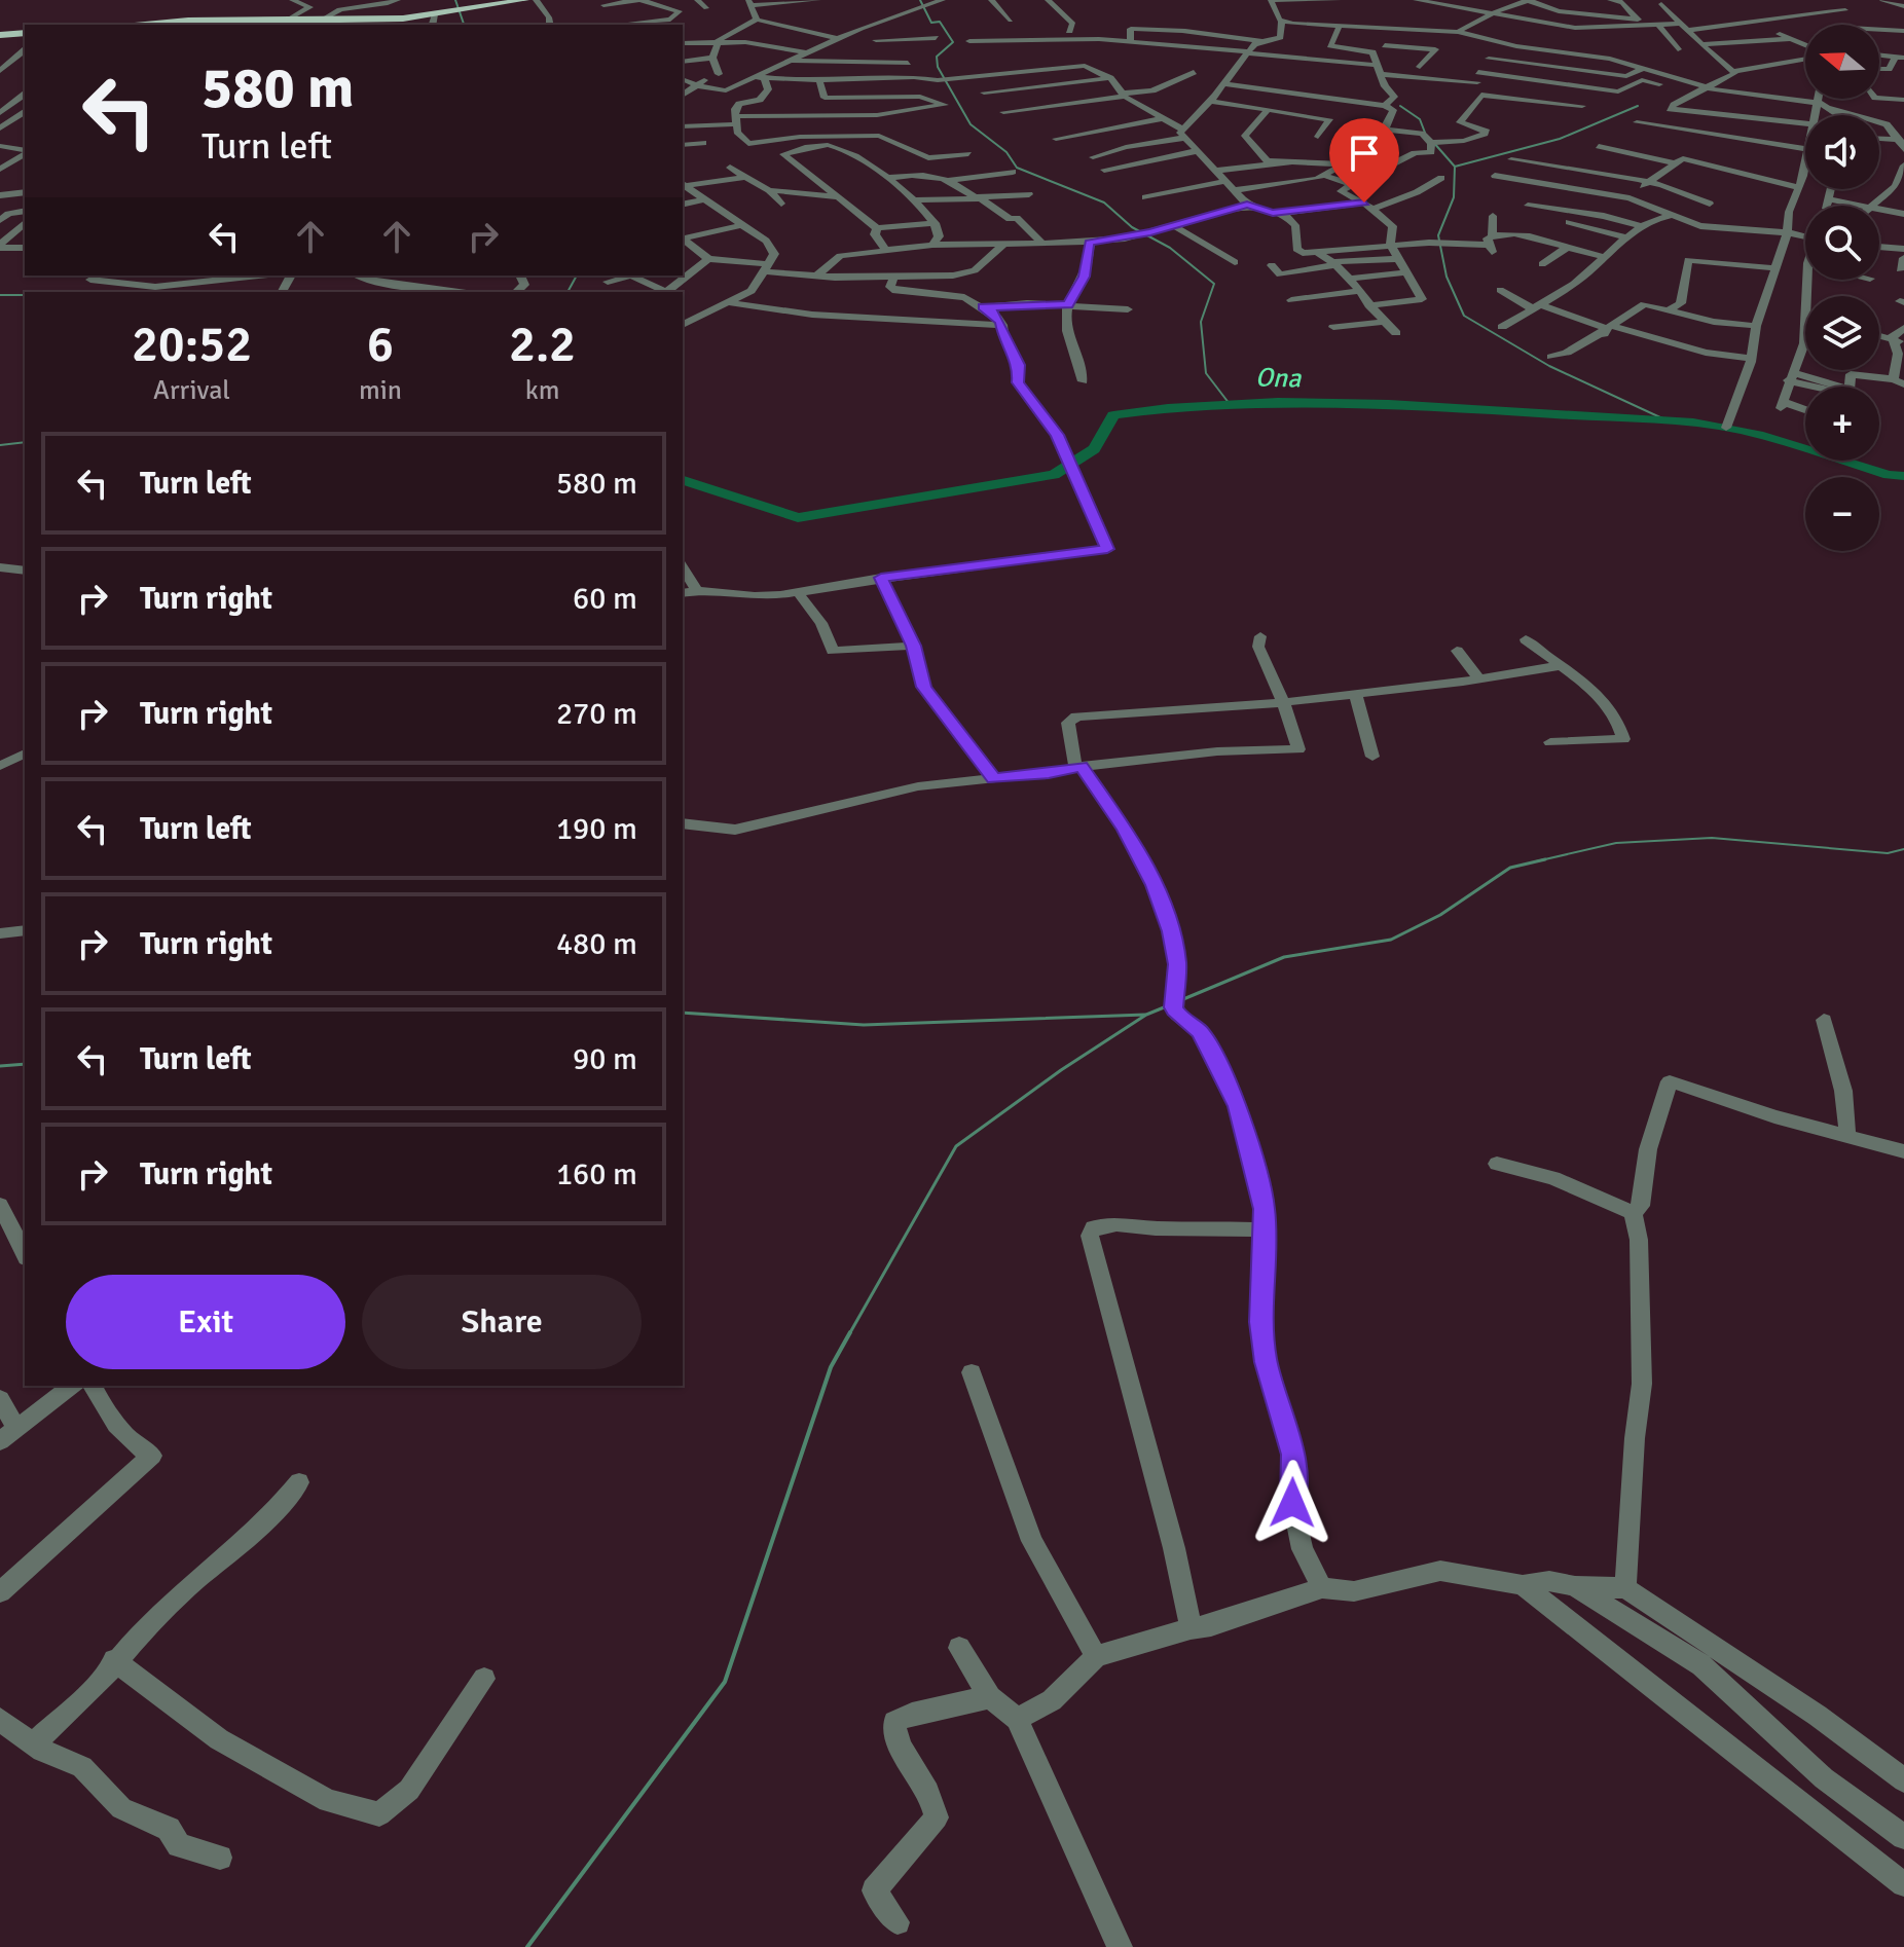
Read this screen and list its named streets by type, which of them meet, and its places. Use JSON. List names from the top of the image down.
{
  "water": ["Ona"],
  "north": "left",
  "page": {
    "map_buttons": ["+", "−"],
    "turn": ["580 m", "Turn left"],
    "eta": [
      "20:52",
      "Arrival",
      "6",
      "min",
      "2.2",
      "km"
    ],
    "list": [
      {
        "name": "Turn left",
        "value": "580 m"
      },
      {
        "name": "Turn right",
        "value": "60 m"
      },
      {
        "name": "Turn right",
        "value": "270 m"
      },
      {
        "name": "Turn left",
        "value": "190 m"
      },
      {
        "name": "Turn right",
        "value": "480 m"
      },
      {
        "name": "Turn left",
        "value": "90 m"
      },
      {
        "name": "Turn right",
        "value": "160 m"
      }
    ],
    "buttons": ["Exit", "Share"]
  }
}
